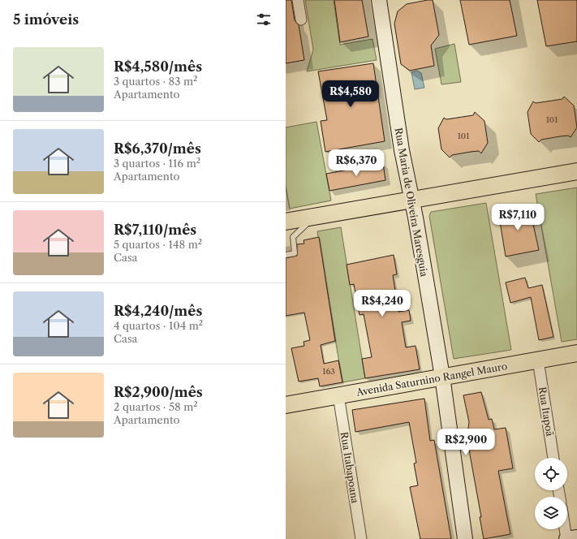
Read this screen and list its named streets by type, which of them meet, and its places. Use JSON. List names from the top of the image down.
{
  "streets": {
    "main road": ["Rua Maria de Oliveira Maresguia", "Avenida Saturnino Rangel Mauro"],
    "street": ["Rua Itapoã", "Rua Itabapoana"]
  },
  "crossings": [
    ["Rua Maria de Oliveira Maresguia", "Avenida Saturnino Rangel Mauro"],
    ["Avenida Saturnino Rangel Mauro", "Rua Itapoã"],
    ["Avenida Saturnino Rangel Mauro", "Rua Itabapoana"]
  ],
  "house_numbers": ["101", "101", "163"],
  "page": {
    "heading": "5 imóveis",
    "list": [
      {
        "name": "R$4,580/mês",
        "note": "3 quartos · 83 m² · Apartamento"
      },
      {
        "name": "R$6,370/mês",
        "note": "3 quartos · 116 m² · Apartamento"
      },
      {
        "name": "R$7,110/mês",
        "note": "5 quartos · 148 m² · Casa"
      },
      {
        "name": "R$4,240/mês",
        "note": "4 quartos · 104 m² · Casa"
      },
      {
        "name": "R$2,900/mês",
        "note": "2 quartos · 58 m² · Apartamento"
      }
    ],
    "price": [
      "R$4,580",
      "R$6,370",
      "R$7,110",
      "R$4,240",
      "R$2,900"
    ]
  }
}
